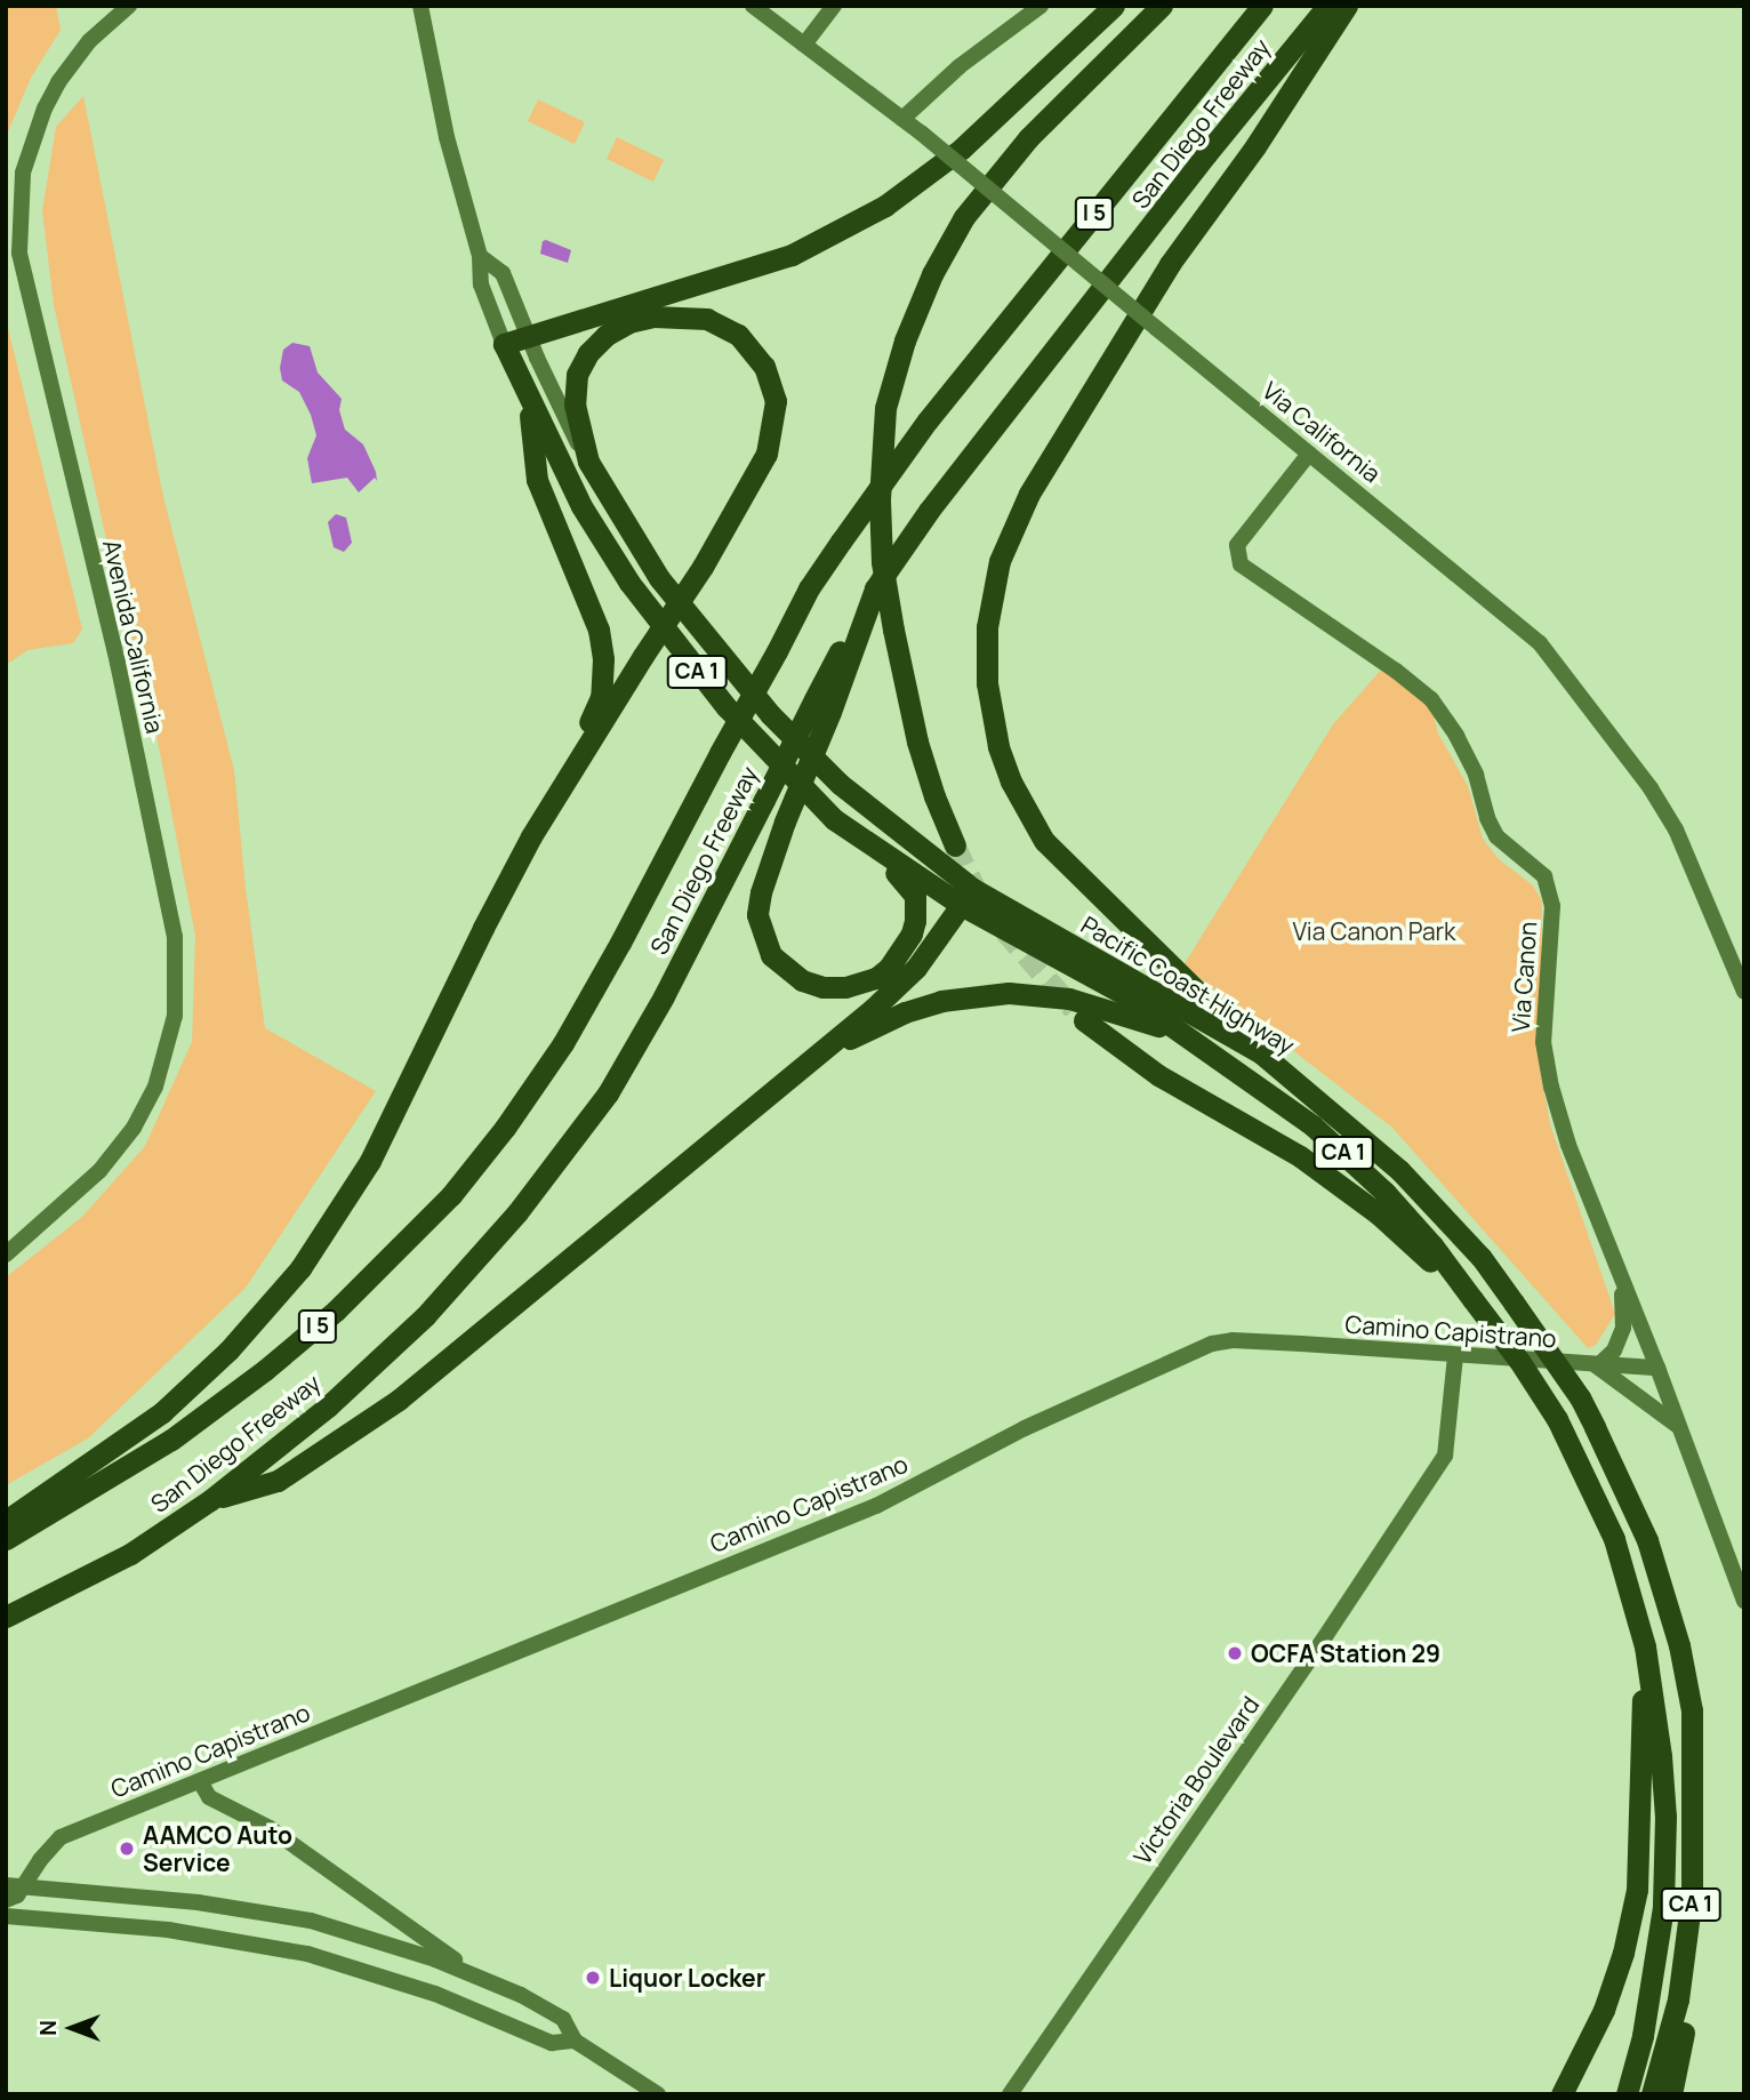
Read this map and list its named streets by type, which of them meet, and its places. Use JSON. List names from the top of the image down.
{
  "streets": {
    "highway": [
      "San Diego Freeway",
      "I 5",
      "CA 1",
      "Pacific Coast Highway"
    ],
    "main road": [
      "Via California",
      "Avenida California",
      "Via Canon",
      "Camino Capistrano",
      "Victoria Boulevard"
    ]
  },
  "crossings": [
    ["Via California", "Via Canon"],
    ["Via Canon", "Camino Capistrano"],
    ["Camino Capistrano", "Victoria Boulevard"]
  ],
  "parks": ["Via Canon Park"],
  "places": ["OCFA Station 29", "AAMCO Auto Service", "Liquor Locker"],
  "north": "left"
}
